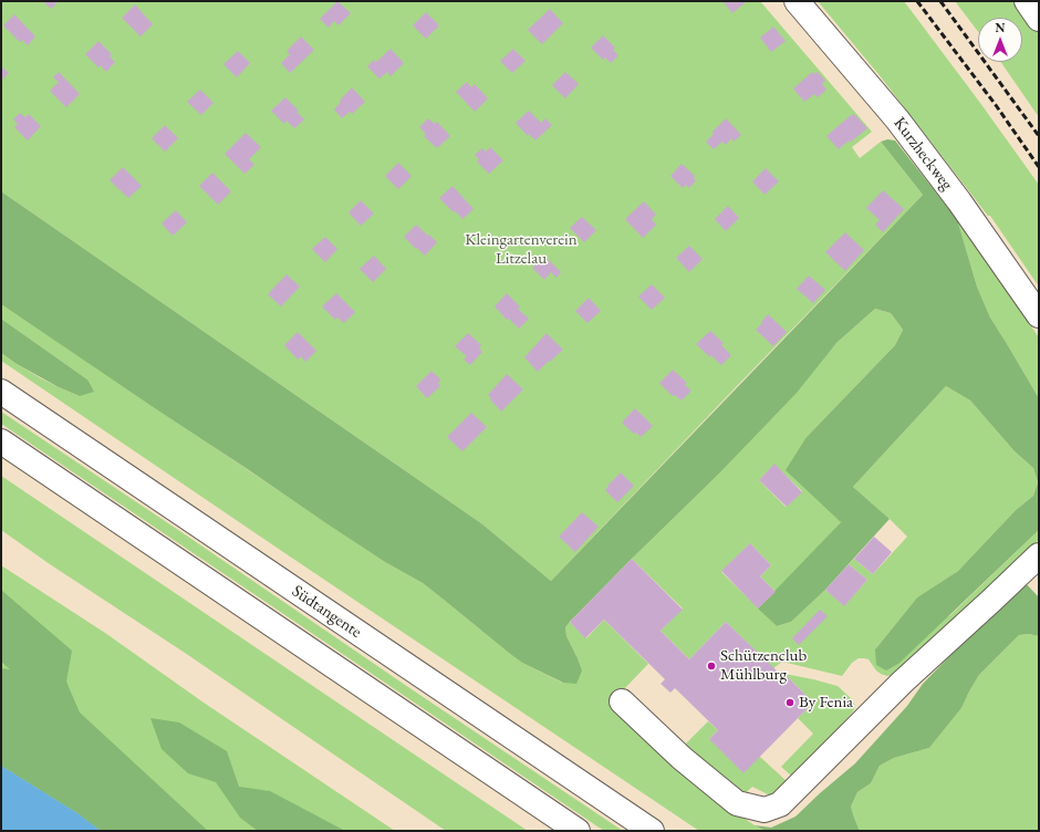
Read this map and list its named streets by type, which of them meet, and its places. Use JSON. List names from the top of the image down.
{
  "streets": {
    "main road": ["Kurzheckweg", "Südtangente"]
  },
  "parks": ["Kleingartenverein Litzelau"],
  "places": ["Schützenclub Mühlburg", "By Fenia"],
  "north": "top"
}
